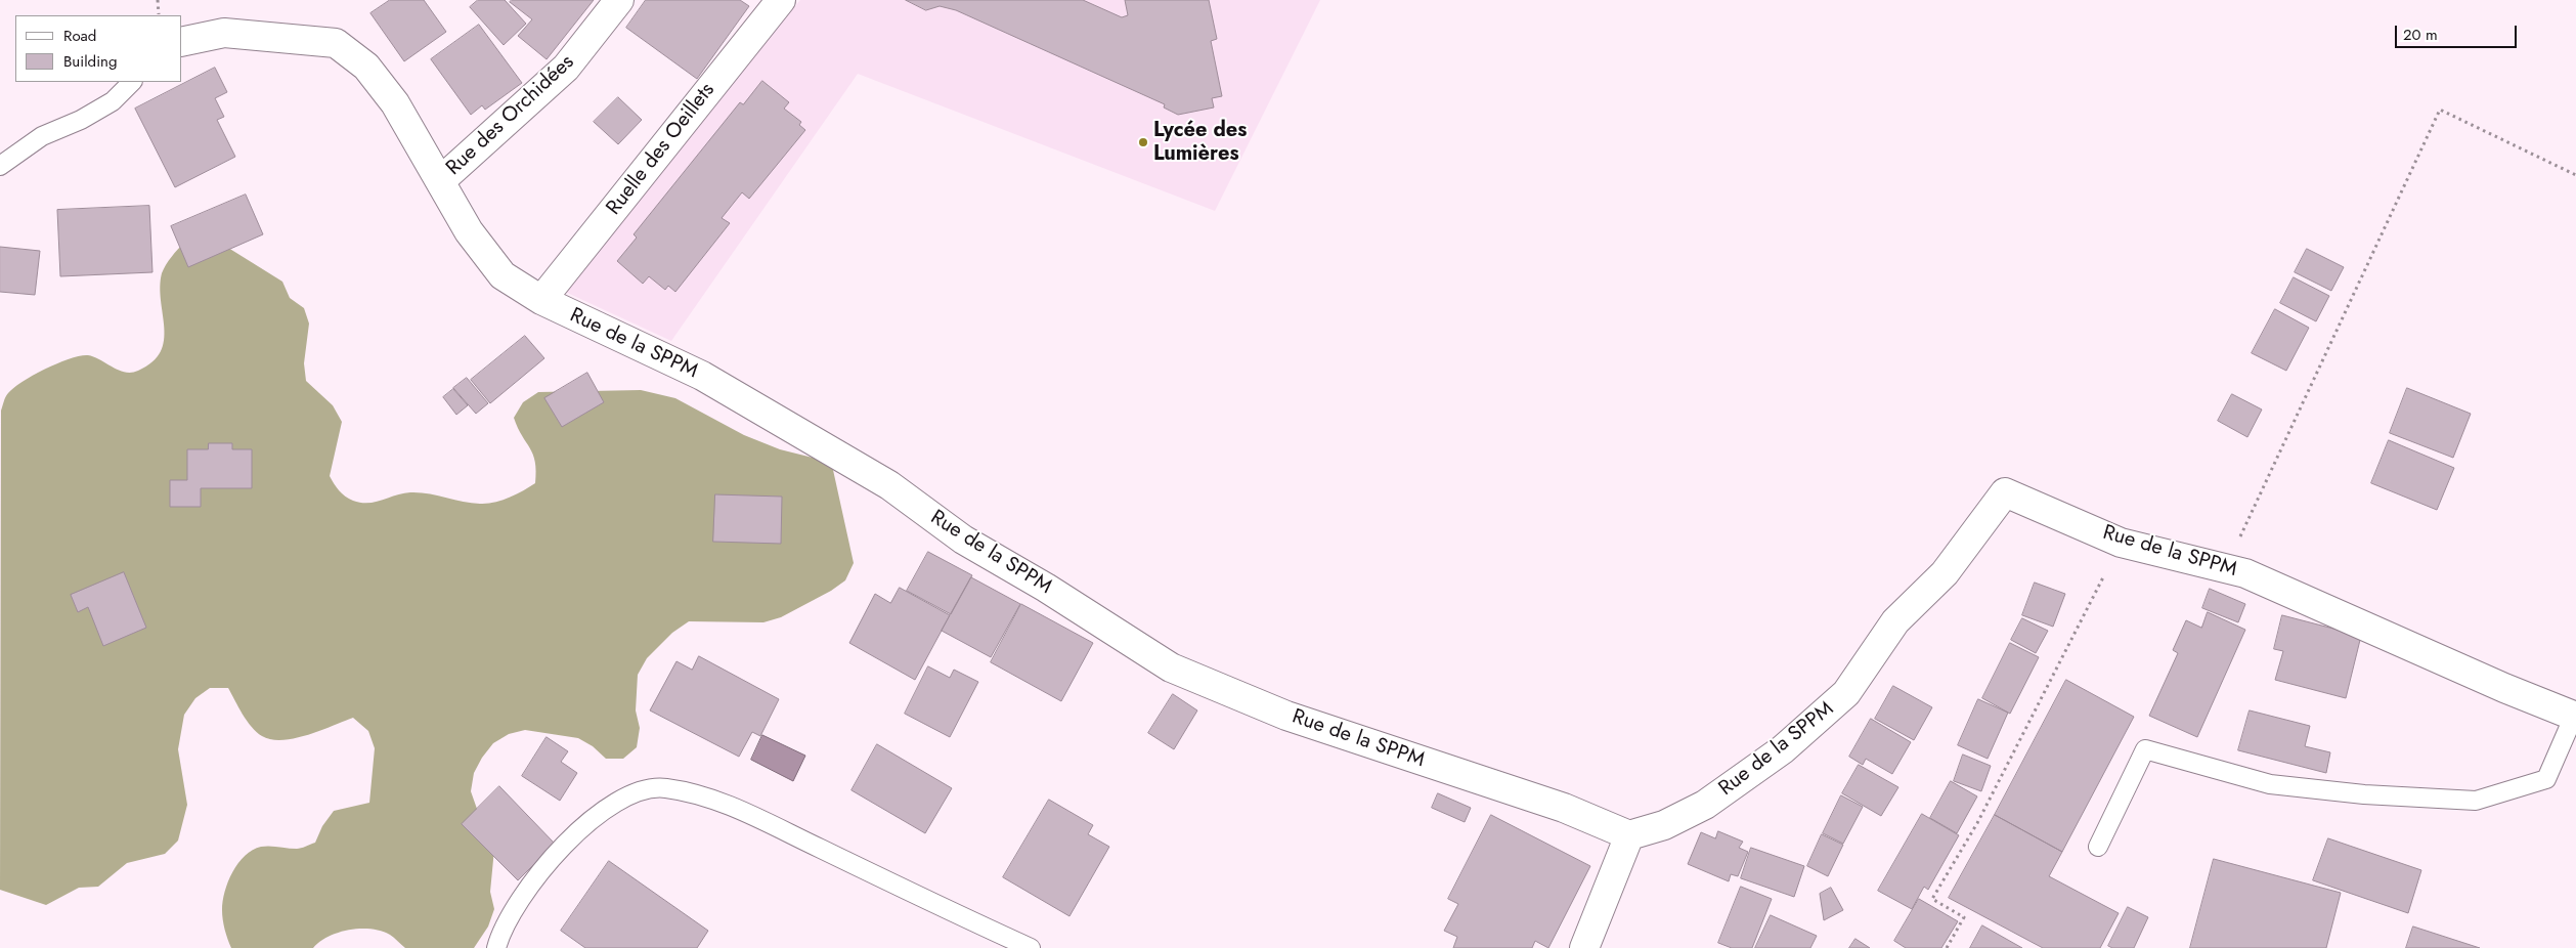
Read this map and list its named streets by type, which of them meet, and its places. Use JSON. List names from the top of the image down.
{
  "streets": {
    "street": ["Rue des Orchidées", "Ruelle des Oeillets", "Rue de la SPPM"]
  },
  "crossings": [
    ["Rue des Orchidées", "Rue de la SPPM"],
    ["Ruelle des Oeillets", "Rue de la SPPM"]
  ],
  "places": ["Lycée des Lumières"],
  "legend": ["Road", "Building"],
  "scale_bar": "20 m"
}
